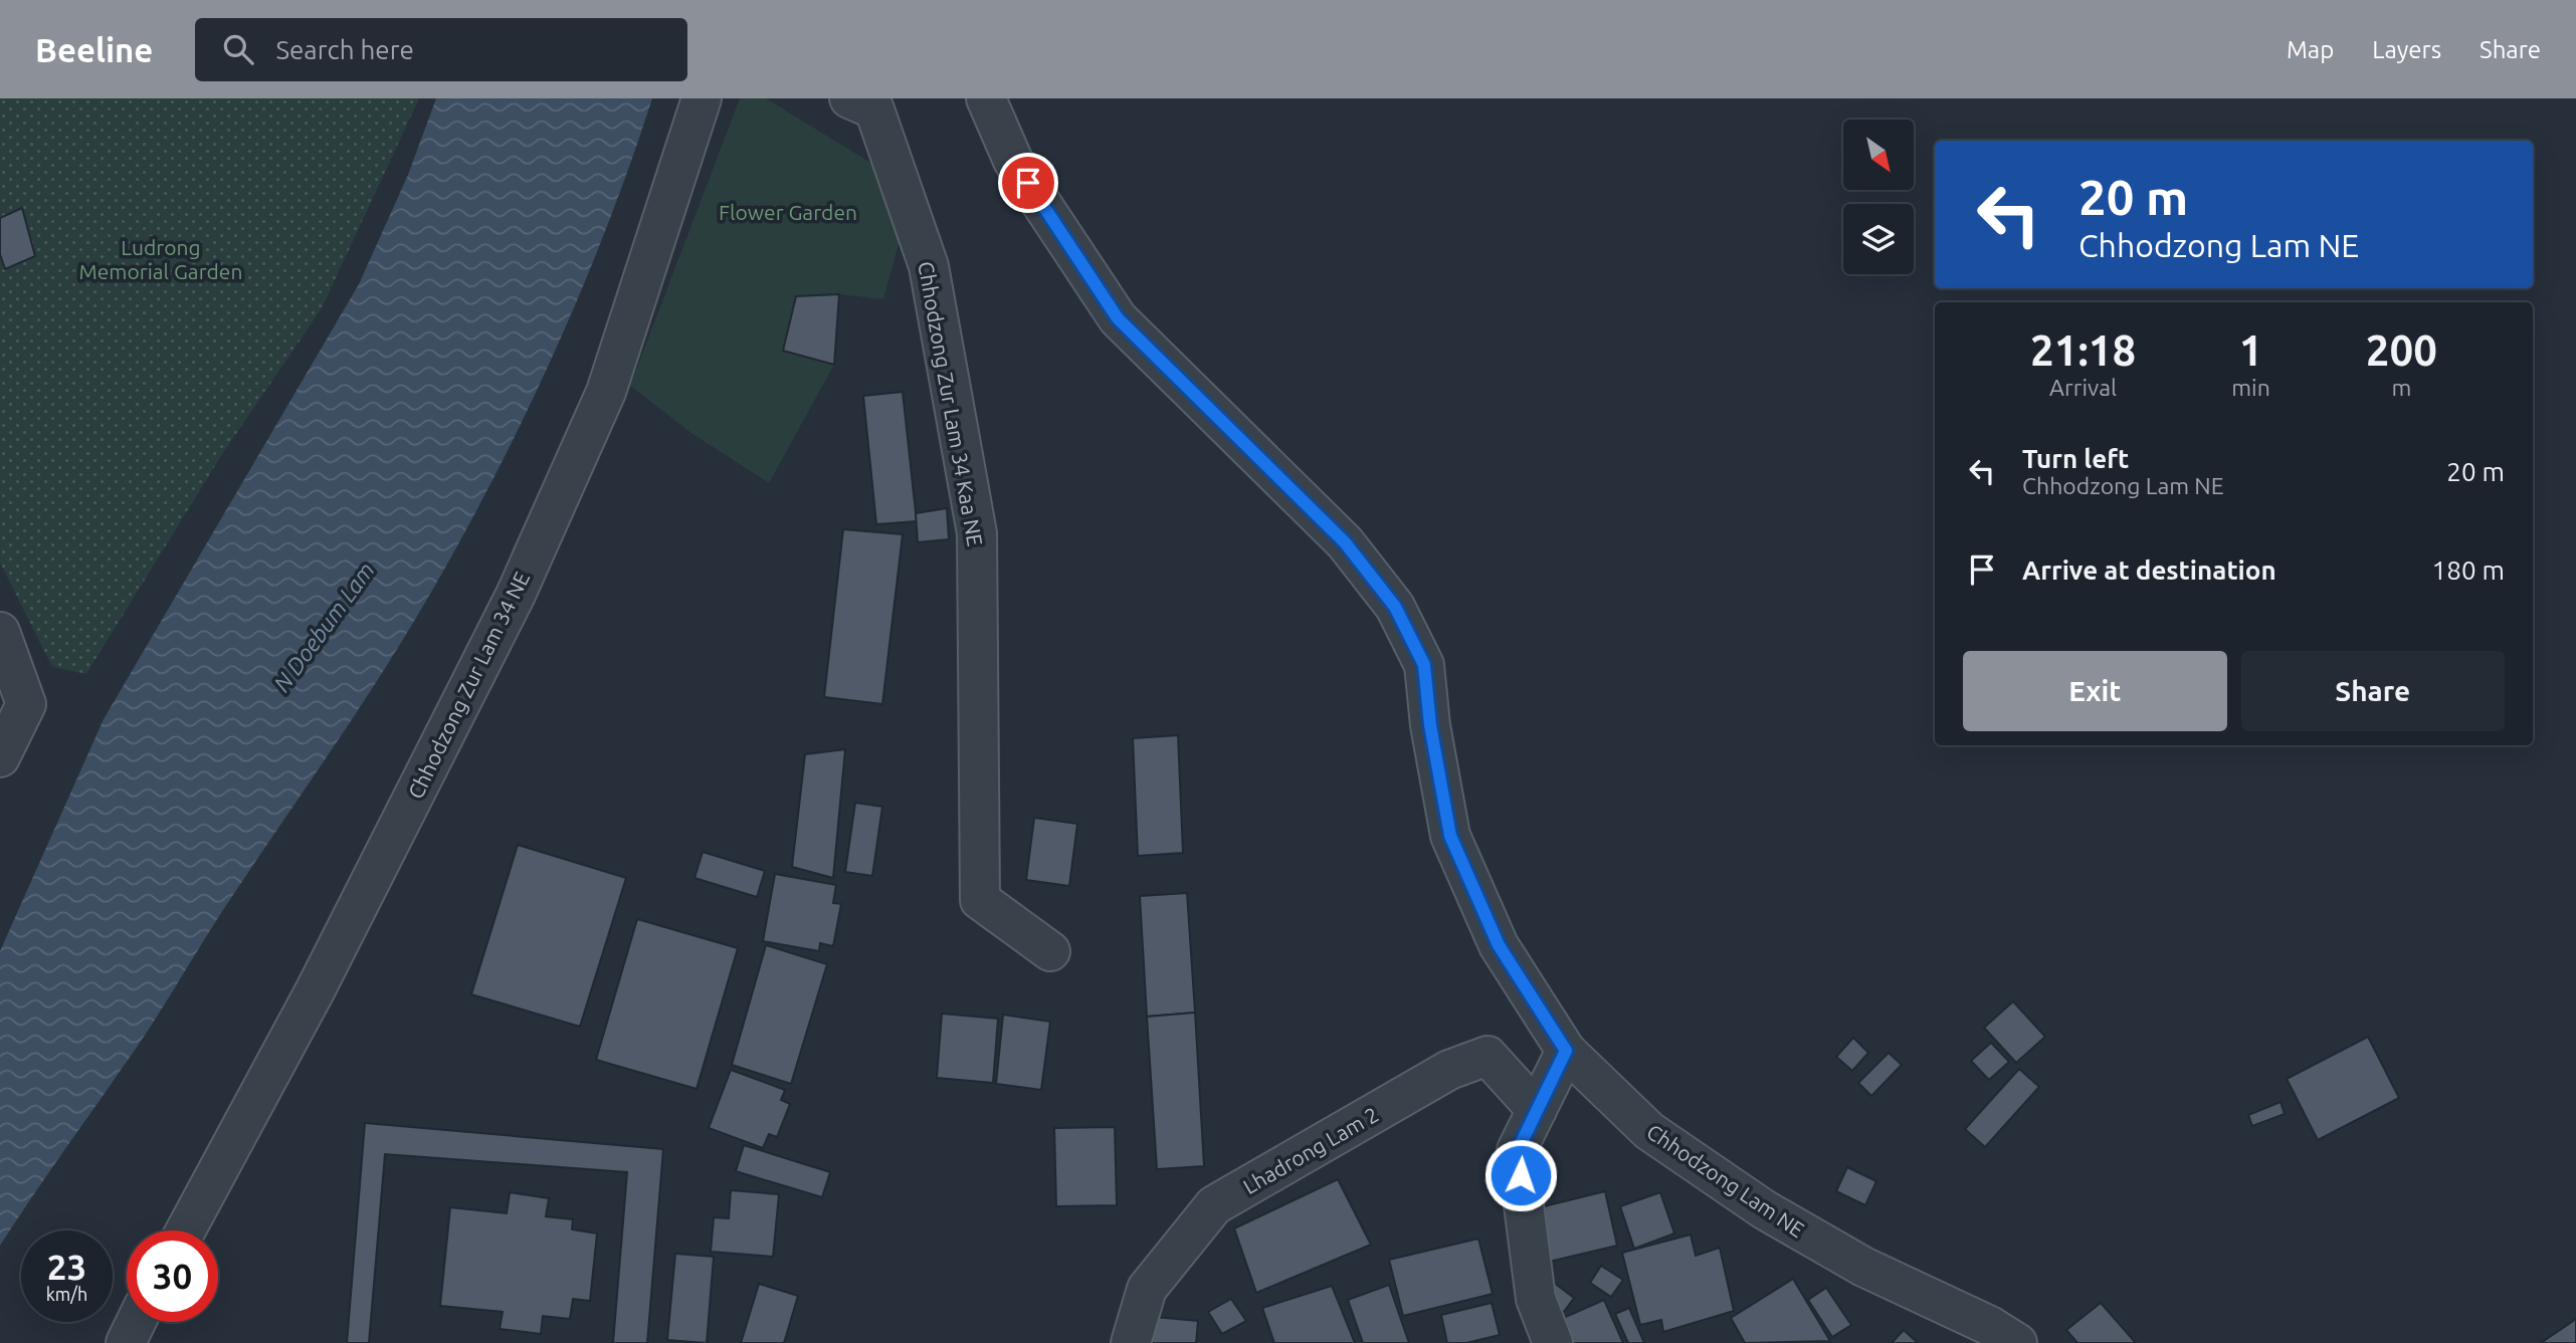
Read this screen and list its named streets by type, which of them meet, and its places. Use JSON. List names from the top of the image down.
{
  "streets": {
    "street": [
      "Chhodzong Zur Lam 34 Kaa NE",
      "Chhodzong Zur Lam 34 NE",
      "Lhadrong Lam 2",
      "Chhodzong Lam NE"
    ]
  },
  "water": ["N Doebum Lam"],
  "parks": ["Flower Garden", "Ludrong Memorial Garden"],
  "north": "bottom right",
  "page": {
    "header": "Beeline",
    "search": "Search here",
    "nav": ["Map", "Layers", "Share"],
    "turn": ["20 m", "Chhodzong Lam NE"],
    "eta": [
      "21:18",
      "Arrival",
      "1",
      "min",
      "200",
      "m"
    ],
    "list": [
      {
        "name": "Turn left",
        "note": "Chhodzong Lam NE",
        "value": "20 m"
      },
      {
        "name": "Arrive at destination",
        "value": "180 m"
      }
    ],
    "buttons": ["Exit", "Share"],
    "speed": "23 km/h",
    "limit": "30"
  }
}
